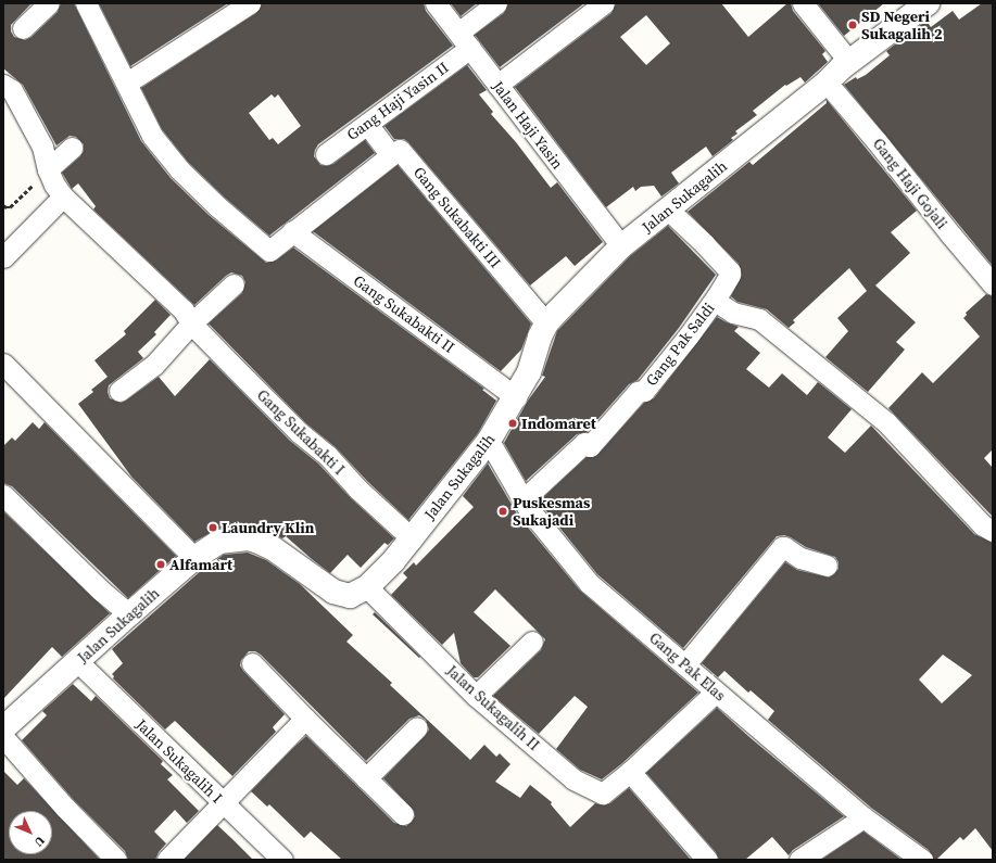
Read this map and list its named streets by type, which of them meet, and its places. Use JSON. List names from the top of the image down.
{
  "streets": {
    "street": [
      "Gang Haji Yasin II",
      "Jalan Haji Yasin",
      "Gang Haji Gojali",
      "Jalan Sukagalih",
      "Gang Sukabakti III",
      "Gang Sukabakti II",
      "Gang Pak Saldi",
      "Gang Sukabakti I",
      "Gang Pak Elas",
      "Jalan Sukagalih II",
      "Jalan Sukagalih I"
    ]
  },
  "crossings": [
    ["Gang Haji Yasin II", "Jalan Haji Yasin"],
    ["Jalan Haji Yasin", "Jalan Sukagalih"],
    ["Gang Haji Gojali", "Jalan Sukagalih"],
    ["Jalan Sukagalih", "Gang Sukabakti III"],
    ["Jalan Sukagalih", "Gang Sukabakti II"],
    ["Jalan Sukagalih", "Gang Pak Saldi"],
    ["Jalan Sukagalih", "Gang Sukabakti I"],
    ["Jalan Sukagalih", "Gang Pak Elas"],
    ["Jalan Sukagalih", "Jalan Sukagalih II"],
    ["Jalan Sukagalih", "Jalan Sukagalih I"],
    ["Gang Pak Saldi", "Gang Pak Elas"]
  ],
  "places": [
    "SD Negeri Sukagalih 2",
    "Indomaret",
    "Puskesmas Sukajadi",
    "Laundry Klin",
    "Alfamart"
  ],
  "north": "bottom right"
}
